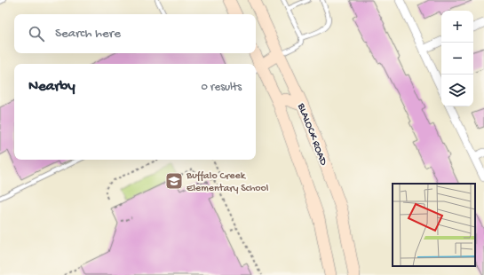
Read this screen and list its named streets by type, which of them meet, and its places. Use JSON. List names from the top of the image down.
{
  "streets": {
    "main road": ["BLALOCK ROAD"]
  },
  "places": {
    "school or university": ["Buffalo Creek Elementary School"]
  },
  "page": {
    "map_buttons": ["+", "−"],
    "search": "Search here",
    "heading": ["Nearby", "0 results"]
  }
}
